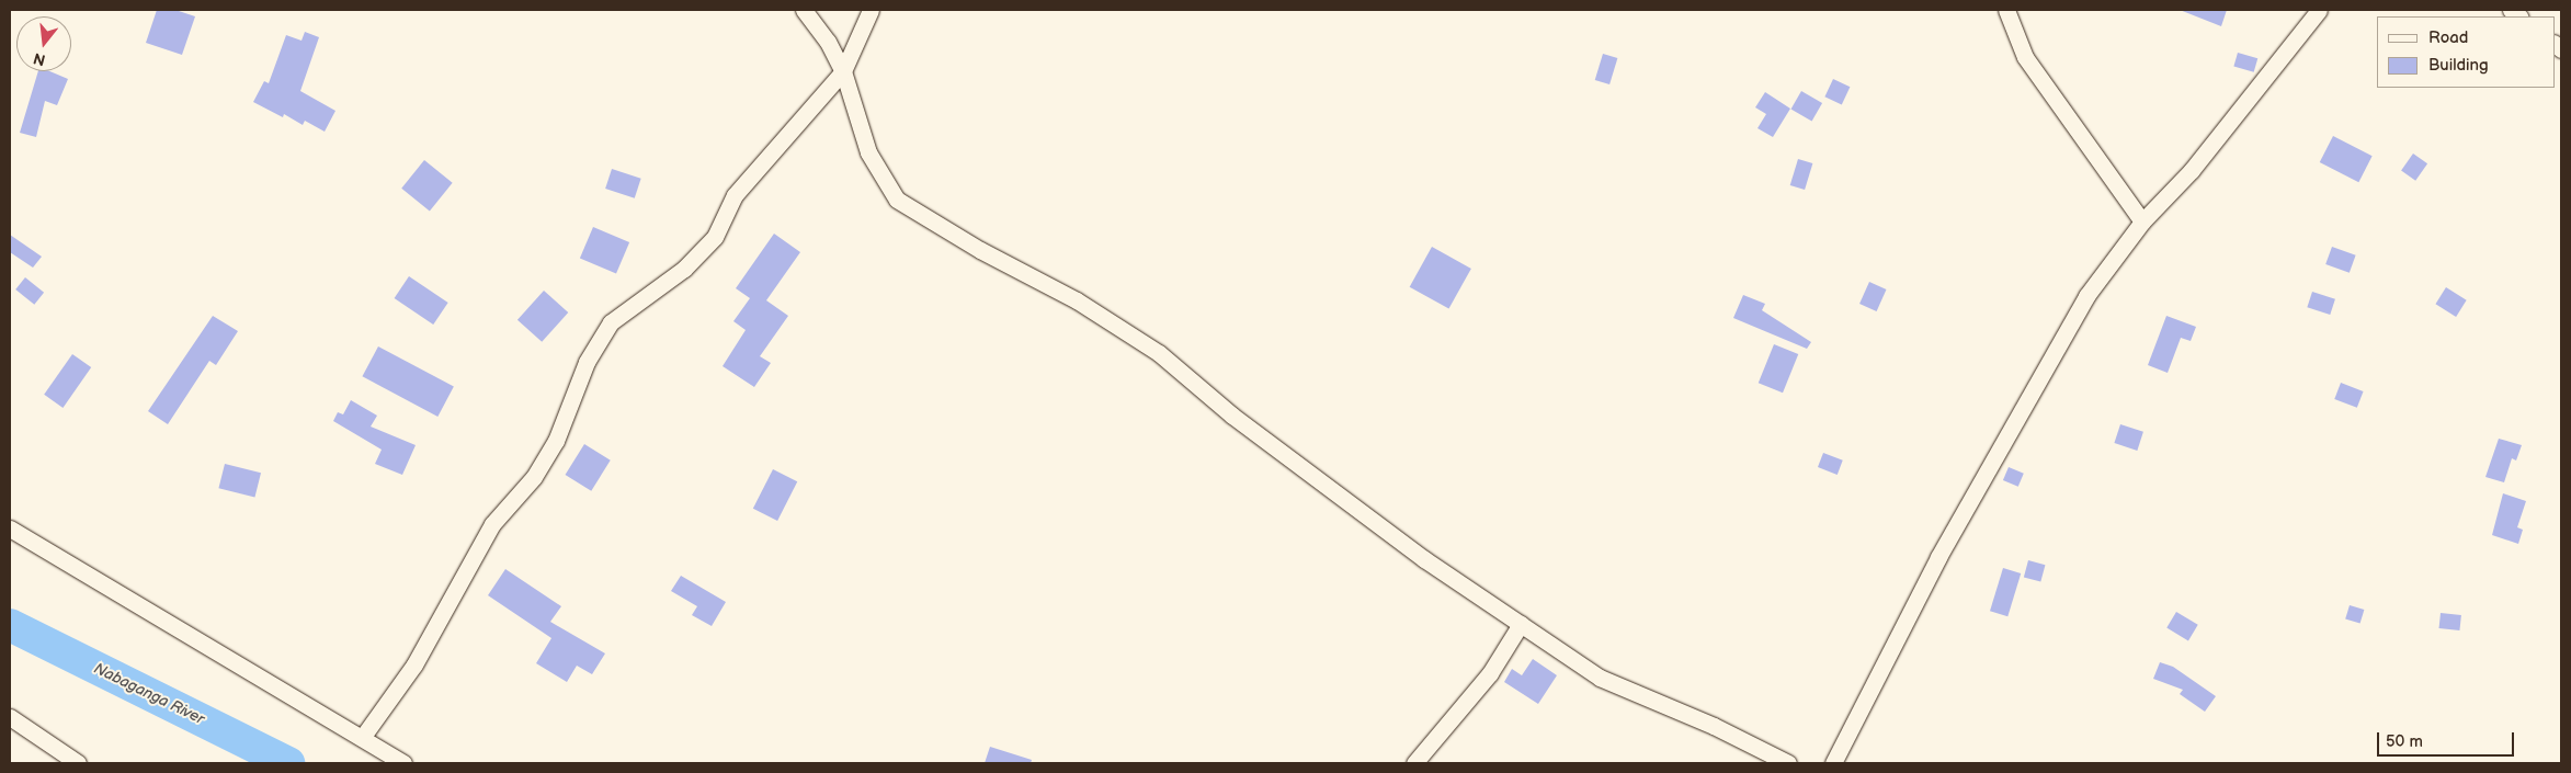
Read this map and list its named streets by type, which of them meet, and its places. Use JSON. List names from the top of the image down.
{
  "water": ["Nabaganga River"],
  "legend": ["Road", "Building"],
  "scale_bar": "50 m",
  "north": "bottom"
}
